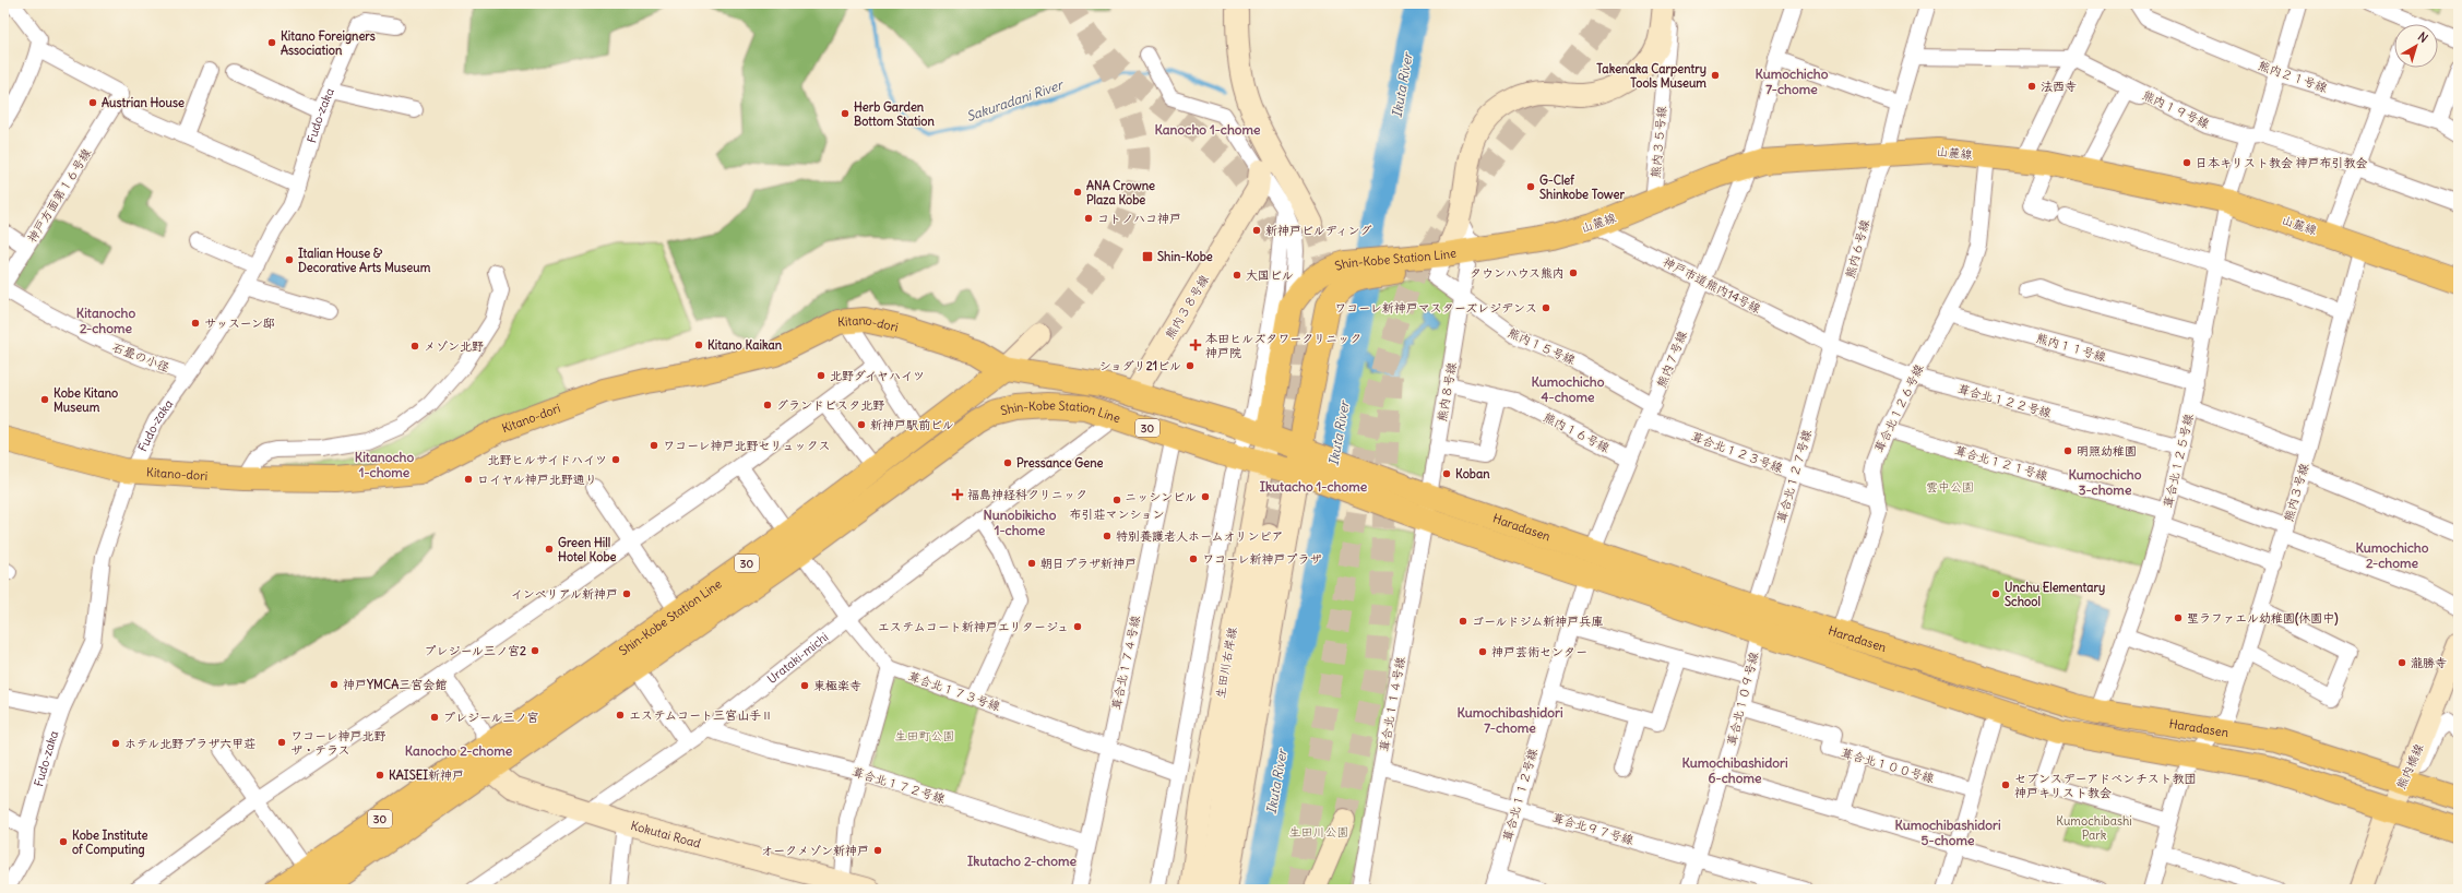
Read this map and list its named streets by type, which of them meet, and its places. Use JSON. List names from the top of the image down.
{
  "streets": {
    "main road": [
      "山麓線",
      "Shin-Kobe Station Line",
      "Kitano-dori",
      "30",
      "Haradasen"
    ],
    "street": [
      "熊内２１号線",
      "熊内１９号線",
      "Fudo-zaka",
      "熊内３５号線",
      "神戸方面第１６号線",
      "熊内６号線",
      "神戸市道熊内14号線",
      "熊内３８号線",
      "熊内１５号線",
      "熊内１１号線",
      "石畳の小径",
      "熊内７号線",
      "熊内８号線",
      "葺合北１２２号線",
      "葺合北１２６号線",
      "熊内１６号線",
      "葺合北１２３号線",
      "葺合北１２５号線",
      "葺合北１２１号線",
      "葺合北１２７号線",
      "熊内３号線",
      "Urataki-michi",
      "葺合北１７４号線",
      "生田川右岸線",
      "葺合北１７３号線",
      "葺合北１０９号線",
      "葺合北１１４号線",
      "葺合北１００号線",
      "熊内橋線",
      "葺合北１７２号線",
      "葺合北１１２号線",
      "葺合北９７号線",
      "Kokutai Road"
    ]
  },
  "crossings": [
    ["熊内２１号線", "葺合北１２５号線"],
    ["熊内１９号線", "熊内６号線"],
    ["熊内１９号線", "葺合北１２５号線"],
    ["Fudo-zaka", "Kitano-dori"],
    ["Fudo-zaka", "石畳の小径"],
    ["熊内３５号線", "山麓線"],
    ["山麓線", "熊内６号線"],
    ["山麓線", "Shin-Kobe Station Line"],
    ["山麓線", "神戸市道熊内14号線"],
    ["山麓線", "熊内１５号線"],
    ["山麓線", "熊内７号線"],
    ["山麓線", "葺合北１２６号線"],
    ["山麓線", "葺合北１２５号線"],
    ["山麓線", "熊内３号線"],
    ["神戸方面第１６号線", "石畳の小径"],
    ["熊内６号線", "神戸市道熊内14号線"],
    ["熊内６号線", "葺合北１２２号線"],
    ["熊内６号線", "葺合北１２７号線"],
    ["Shin-Kobe Station Line", "Kitano-dori"],
    ["Shin-Kobe Station Line", "熊内１５号線"],
    ["Shin-Kobe Station Line", "30"],
    ["Shin-Kobe Station Line", "Haradasen"],
    ["Shin-Kobe Station Line", "Urataki-michi"],
    ["Shin-Kobe Station Line", "葺合北１７４号線"],
    ["Shin-Kobe Station Line", "生田川右岸線"],
    ["Shin-Kobe Station Line", "Kokutai Road"],
    ["神戸市道熊内14号線", "熊内７号線"],
    ["神戸市道熊内14号線", "葺合北１２２号線"],
    ["神戸市道熊内14号線", "葺合北１２７号線"],
    ["熊内３８号線", "30"],
    ["Kitano-dori", "30"],
    ["熊内１５号線", "熊内７号線"],
    ["熊内１５号線", "熊内８号線"],
    ["熊内１１号線", "葺合北１２６号線"],
    ["熊内１１号線", "葺合北１２５号線"],
    ["熊内７号線", "熊内１６号線"],
    ["熊内７号線", "葺合北１２３号線"],
    ["熊内７号線", "Haradasen"],
    ["熊内８号線", "熊内１６号線"],
    ["熊内８号線", "Haradasen"],
    ["熊内８号線", "葺合北１１４号線"],
    ["葺合北１２２号線", "葺合北１２６号線"],
    ["葺合北１２２号線", "葺合北１２５号線"],
    ["葺合北１２２号線", "葺合北１２７号線"],
    ["葺合北１２６号線", "葺合北１２３号線"],
    ["葺合北１２６号線", "葺合北１２１号線"],
    ["葺合北１２６号線", "Haradasen"],
    ["30", "Haradasen"],
    ["30", "生田川右岸線"],
    ["葺合北１２３号線", "葺合北１２７号線"],
    ["葺合北１２５号線", "葺合北１２１号線"],
    ["葺合北１２５号線", "Haradasen"],
    ["葺合北１２１号線", "熊内３号線"],
    ["葺合北１２７号線", "Haradasen"],
    ["葺合北１２７号線", "葺合北１０９号線"],
    ["熊内３号線", "Haradasen"],
    ["Haradasen", "生田川右岸線"],
    ["Haradasen", "葺合北１０９号線"],
    ["Haradasen", "葺合北１１４号線"],
    ["Haradasen", "熊内橋線"],
    ["Haradasen", "葺合北１１２号線"],
    ["Urataki-michi", "葺合北１７２号線"],
    ["Urataki-michi", "Kokutai Road"],
    ["葺合北１７４号線", "葺合北１７３号線"],
    ["葺合北１７４号線", "葺合北１７２号線"],
    ["葺合北１０９号線", "葺合北１００号線"],
    ["葺合北１０９号線", "葺合北９７号線"],
    ["葺合北１１４号線", "葺合北９７号線"],
    ["葺合北１１２号線", "葺合北９７号線"]
  ],
  "districts": [
    "Kumochicho 7-chome",
    "Kanocho 1-chome",
    "Kitanocho 2-chome",
    "Kumochicho 4-chome",
    "Kitanocho 1-chome",
    "Kumochicho 3-chome",
    "Ikutacho 1-chome",
    "Nunobikicho 1-chome",
    "Kumochicho 2-chome",
    "Kumochibashidori 7-chome",
    "Kanocho 2-chome",
    "Kumochibashidori 6-chome",
    "Kumochibashidori 5-chome",
    "Ikutacho 2-chome"
  ],
  "water": ["Ikuta River", "Sakuradani River"],
  "parks": [
    "雲中公園",
    "生田町公園",
    "Kumochibashi Park",
    "生田川公園"
  ],
  "places": {
    "other": [
      "Kitano Foreigners Association",
      "Takenaka Carpentry Tools Museum",
      "法西寺",
      "Austrian House",
      "Herb Garden Bottom Station",
      "日本キリスト教会 神戸布引教会",
      "G-Clef Shinkobe Tower",
      "ANA Crowne Plaza Kobe",
      "コトノハコ神戸",
      "新神戸ビルディング",
      "Italian House & Decorative Arts Museum",
      "タウンハウス熊内",
      "大国ビル",
      "ワコーレ新神戸マスターズレジデンス",
      "サッスーン邸",
      "Kitano Kaikan",
      "メゾン北野",
      "ショダリ21ビル",
      "北野ダイヤハイツ",
      "Kobe Kitano Museum",
      "グランドビスタ北野",
      "新神戸駅前ビル",
      "ワコーレ神戸北野セリュックス",
      "明照幼稚園",
      "北野ヒルサイドハイツ",
      "Pressance Gene",
      "Koban",
      "ロイヤル神戸北野通り",
      "ニッシンビル",
      "布引荘マンション",
      "特別養護老人ホームオリンピア",
      "Green Hill Hotel Kobe",
      "ワコーレ新神戸プラザ",
      "朝日プラザ新神戸",
      "インペリアル新神戸",
      "Unchu Elementary School",
      "聖ラファエル幼稚園(休園中)",
      "ゴールドジム新神戸兵庫",
      "エステムコート新神戸エリタージュ",
      "プレジール三ノ宮2",
      "神戸芸術センター",
      "瀧勝寺",
      "神戸YMCA三宮会館",
      "東極楽寺",
      "エステムコート三宮山手Ⅱ",
      "プレジール三ノ宮",
      "ワコーレ神戸北野 ザ・テラス",
      "ホテル北野プラザ六甲荘",
      "KAISEI新神戸",
      "セブンスデーアドベンチスト教団 神戸キリスト教会",
      "Kobe Institute of Computing",
      "オークメゾン新神戸"
    ],
    "transit": ["Shin-Kobe"],
    "health": ["本田ヒルズタワークリニック 神戸院", "福島神経科クリニック"]
  },
  "north": "top right"
}
